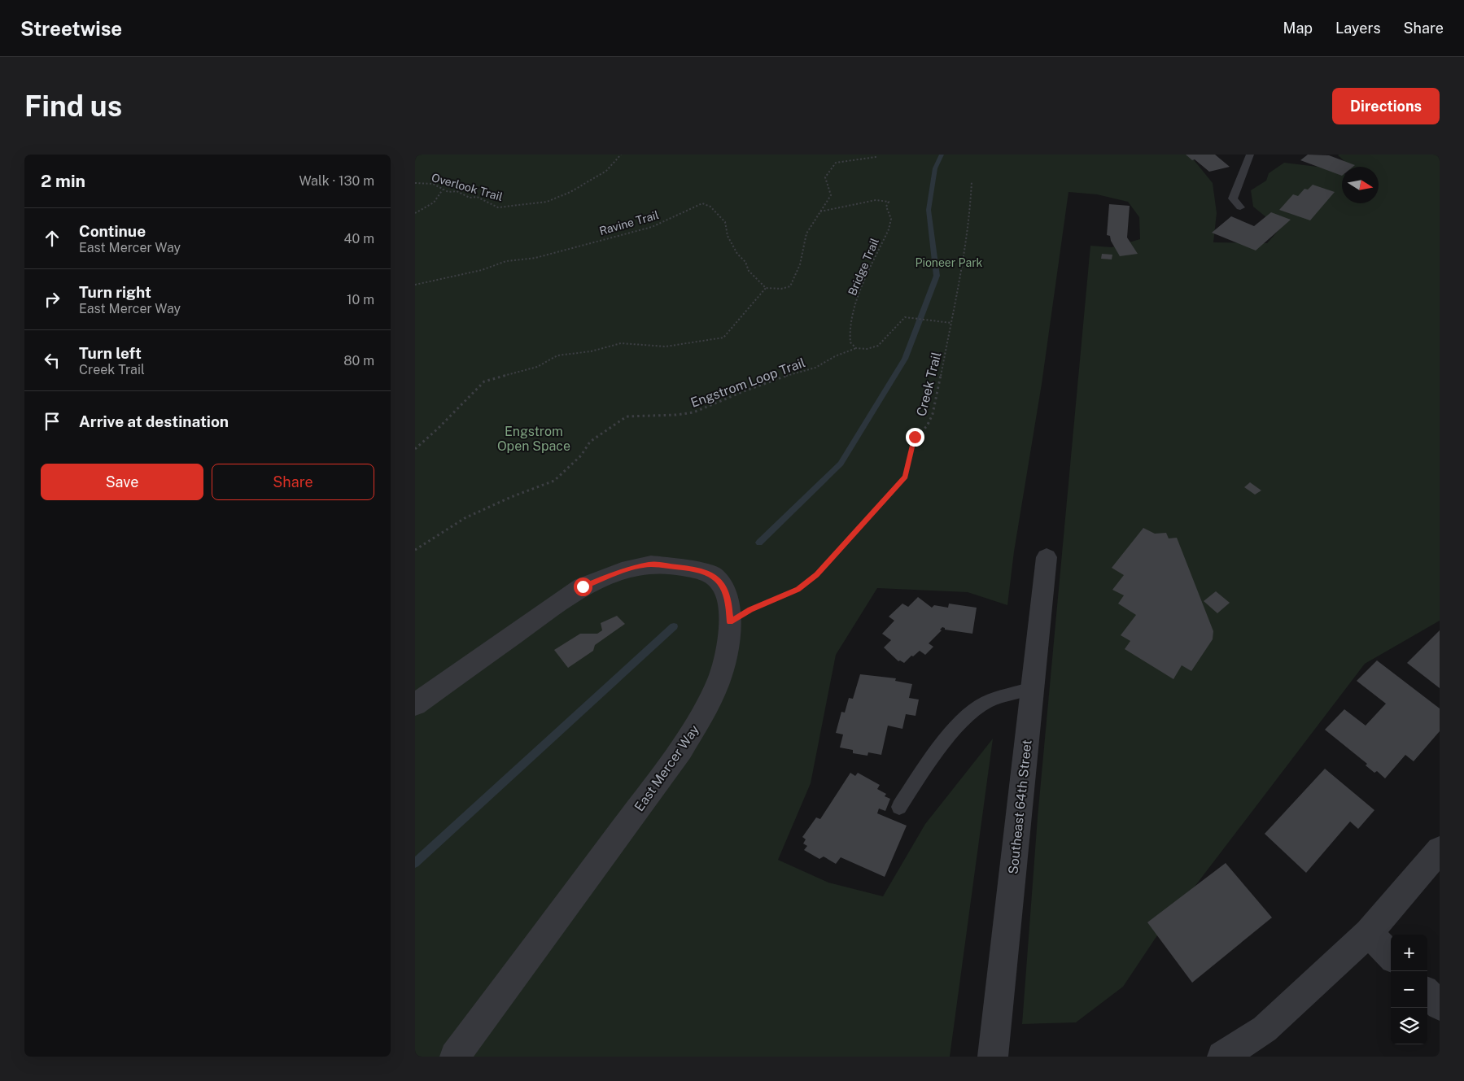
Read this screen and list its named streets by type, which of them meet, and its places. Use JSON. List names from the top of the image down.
{
  "streets": {
    "street": ["East Mercer Way", "Southeast 64th Street"],
    "path": [
      "Overlook Trail",
      "Ravine Trail",
      "Bridge Trail",
      "Engstrom Loop Trail",
      "Creek Trail"
    ]
  },
  "crossings": [
    ["Bridge Trail", "Engstrom Loop Trail"],
    ["Creek Trail", "East Mercer Way"]
  ],
  "parks": ["Pioneer Park", "Engstrom Open Space"],
  "north": "right",
  "page": {
    "header": "Streetwise",
    "nav": ["Map", "Layers", "Share"],
    "buttons": [
      "Directions",
      ["Save", "Share"]
    ],
    "title": "Find us",
    "heading": ["2 min", "Walk · 130 m"],
    "list": [
      ["Continue", "East Mercer Way", "40 m"],
      ["Turn right", "East Mercer Way", "10 m"],
      ["Turn left", "Creek Trail", "80 m"],
      "Arrive at destination"
    ],
    "map_buttons": ["+", "−"]
  }
}
